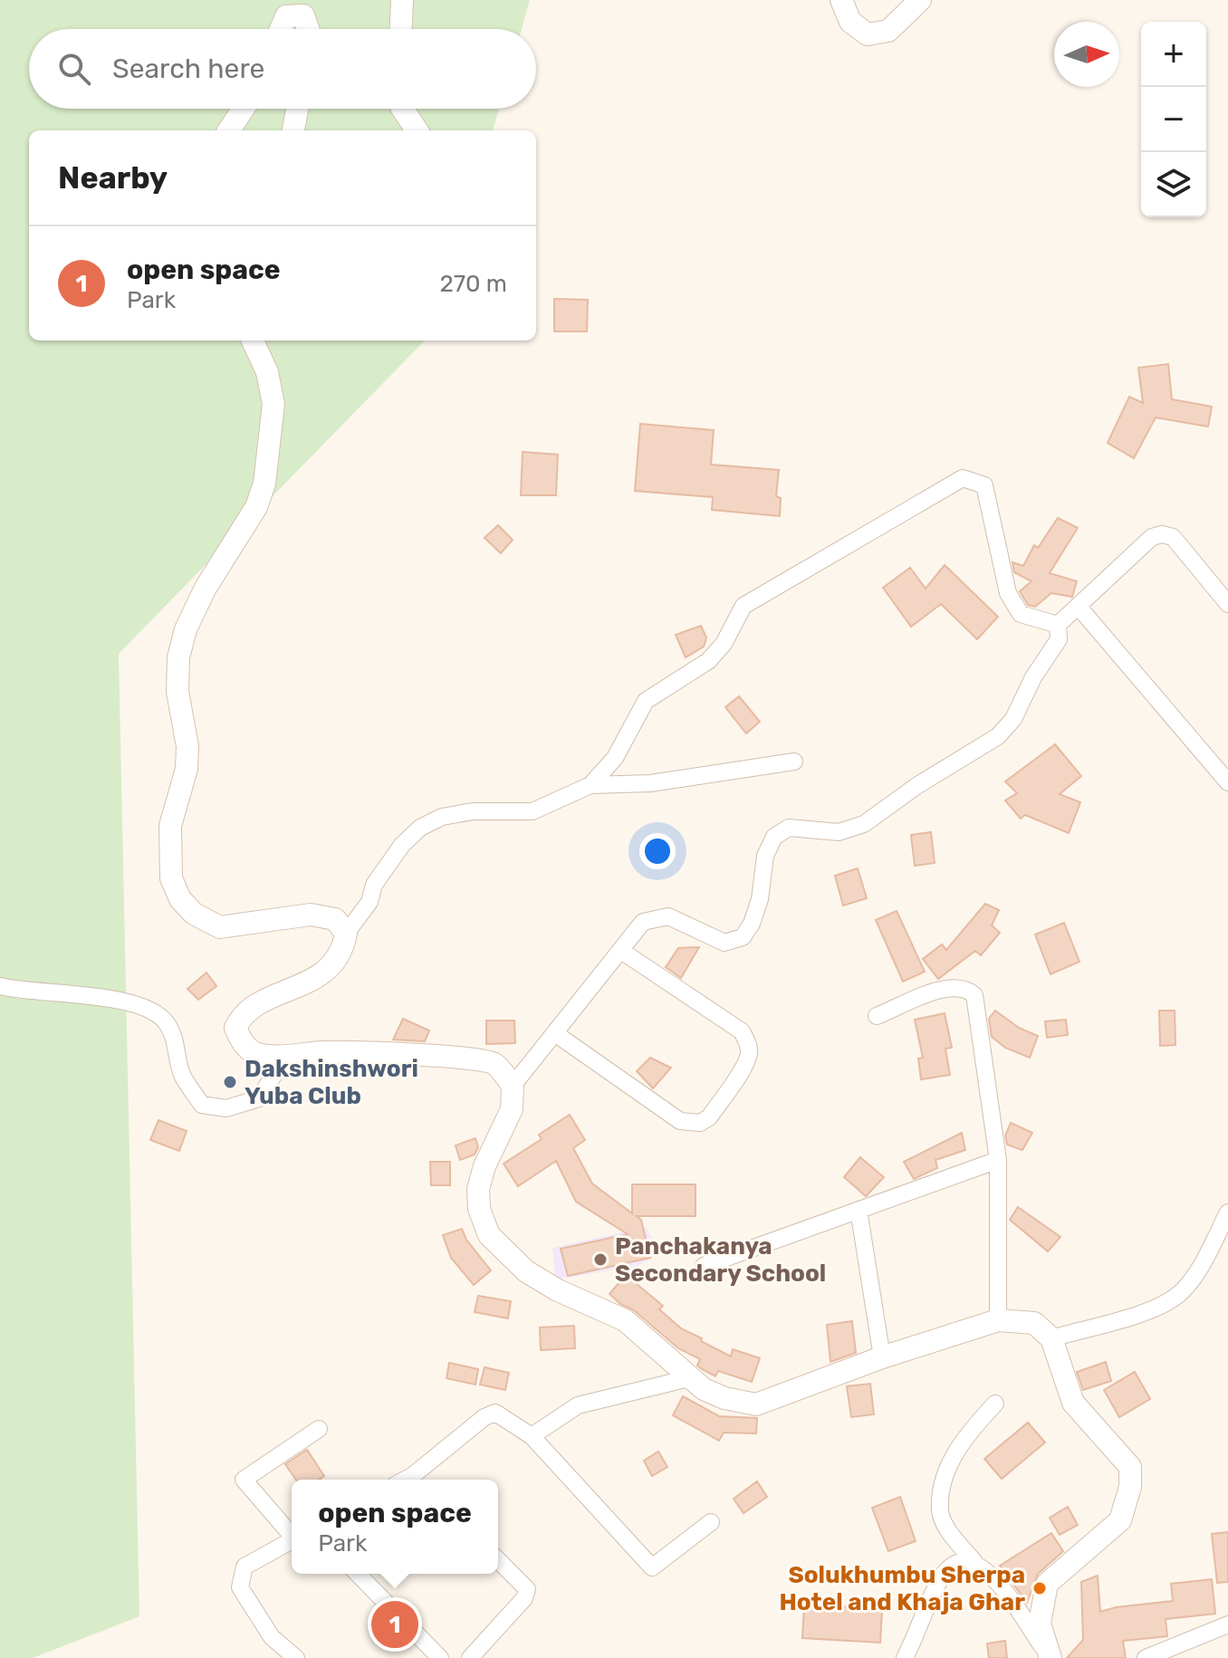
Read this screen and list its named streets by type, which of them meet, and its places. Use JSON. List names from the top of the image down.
{
  "places": ["Dakshinshwori Yuba Club", "Panchakanya Secondary School", "Solukhumbu Sherpa Hotel and Khaja Ghar"],
  "north": "right",
  "page": {
    "map_buttons": ["+", "−"],
    "search": "Search here",
    "heading": "Nearby",
    "list": [
      {
        "mark": "1",
        "name": "open space",
        "note": "Park",
        "value": "270 m"
      }
    ],
    "popup": ["open space", "Park"],
    "pins": "1"
  }
}
